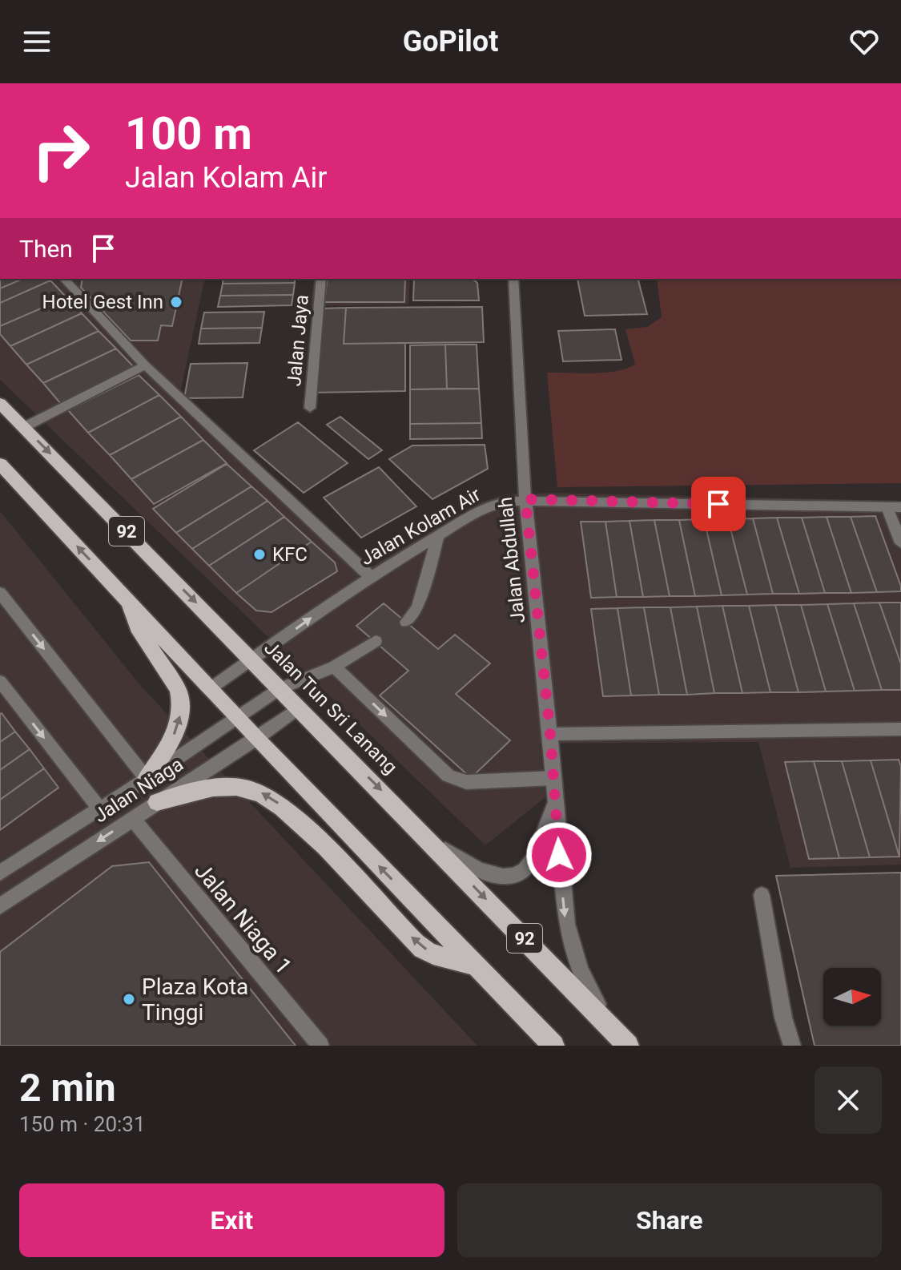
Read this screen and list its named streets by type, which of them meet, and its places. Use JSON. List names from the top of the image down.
{
  "streets": {
    "main road": ["92", "Jalan Tun Sri Lanang"],
    "street": [
      "Jalan Jaya",
      "Jalan Kolam Air",
      "Jalan Abdullah",
      "Jalan Niaga",
      "Jalan Niaga 1"
    ]
  },
  "crossings": [
    ["Jalan Kolam Air", "92"],
    ["Jalan Kolam Air", "Jalan Abdullah"],
    ["Jalan Kolam Air", "Jalan Tun Sri Lanang"],
    ["92", "Jalan Niaga"],
    ["Jalan Abdullah", "Jalan Tun Sri Lanang"],
    ["Jalan Tun Sri Lanang", "Jalan Niaga"],
    ["Jalan Niaga", "Jalan Niaga 1"]
  ],
  "places": ["Hotel Gest Inn", "KFC", "Plaza Kota Tinggi"],
  "north": "right",
  "page": {
    "header": "GoPilot",
    "turn": ["100 m", "Jalan Kolam Air"],
    "then": "Then",
    "heading": ["2 min", "150 m · 20:31"],
    "buttons": ["Exit", "Share"]
  }
}
